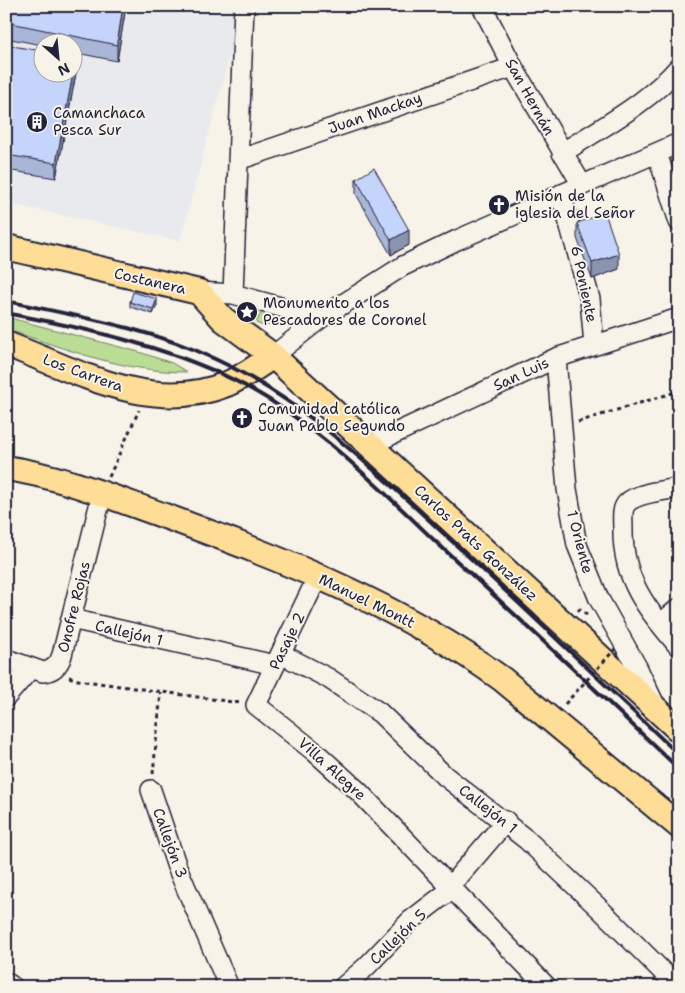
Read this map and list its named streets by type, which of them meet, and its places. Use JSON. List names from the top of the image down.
{
  "streets": {
    "main road": [
      "Costanera",
      "Los Carrera",
      "Carlos Prats González",
      "Manuel Montt"
    ],
    "street": [
      "San Hernán",
      "Juan Mackay",
      "6 Poniente",
      "San Luis",
      "1 Oriente",
      "Onofre Rojas",
      "Callejón 1",
      "Pasaje 2",
      "Villa Alegre",
      "Callejón 3",
      "Callejón 5"
    ]
  },
  "crossings": [
    ["San Hernán", "Juan Mackay"],
    ["Costanera", "Los Carrera"],
    ["Costanera", "Carlos Prats González"],
    ["6 Poniente", "San Luis"],
    ["Los Carrera", "Carlos Prats González"],
    ["San Luis", "1 Oriente"],
    ["San Luis", "Carlos Prats González"],
    ["1 Oriente", "Carlos Prats González"],
    ["Manuel Montt", "Onofre Rojas"],
    ["Manuel Montt", "Pasaje 2"],
    ["Onofre Rojas", "Callejón 1"],
    ["Callejón 1", "Pasaje 2"],
    ["Callejón 1", "Callejón 5"],
    ["Pasaje 2", "Villa Alegre"],
    ["Villa Alegre", "Callejón 5"]
  ],
  "places": {
    "building": ["Camanchaca Pesca Sur"],
    "church": ["Misión de la iglesia del Señor", "Comunidad católica Juan Pablo Segundo"],
    "place": ["Monumento a los Pescadores de Coronel"]
  },
  "north": "bottom right"
}
